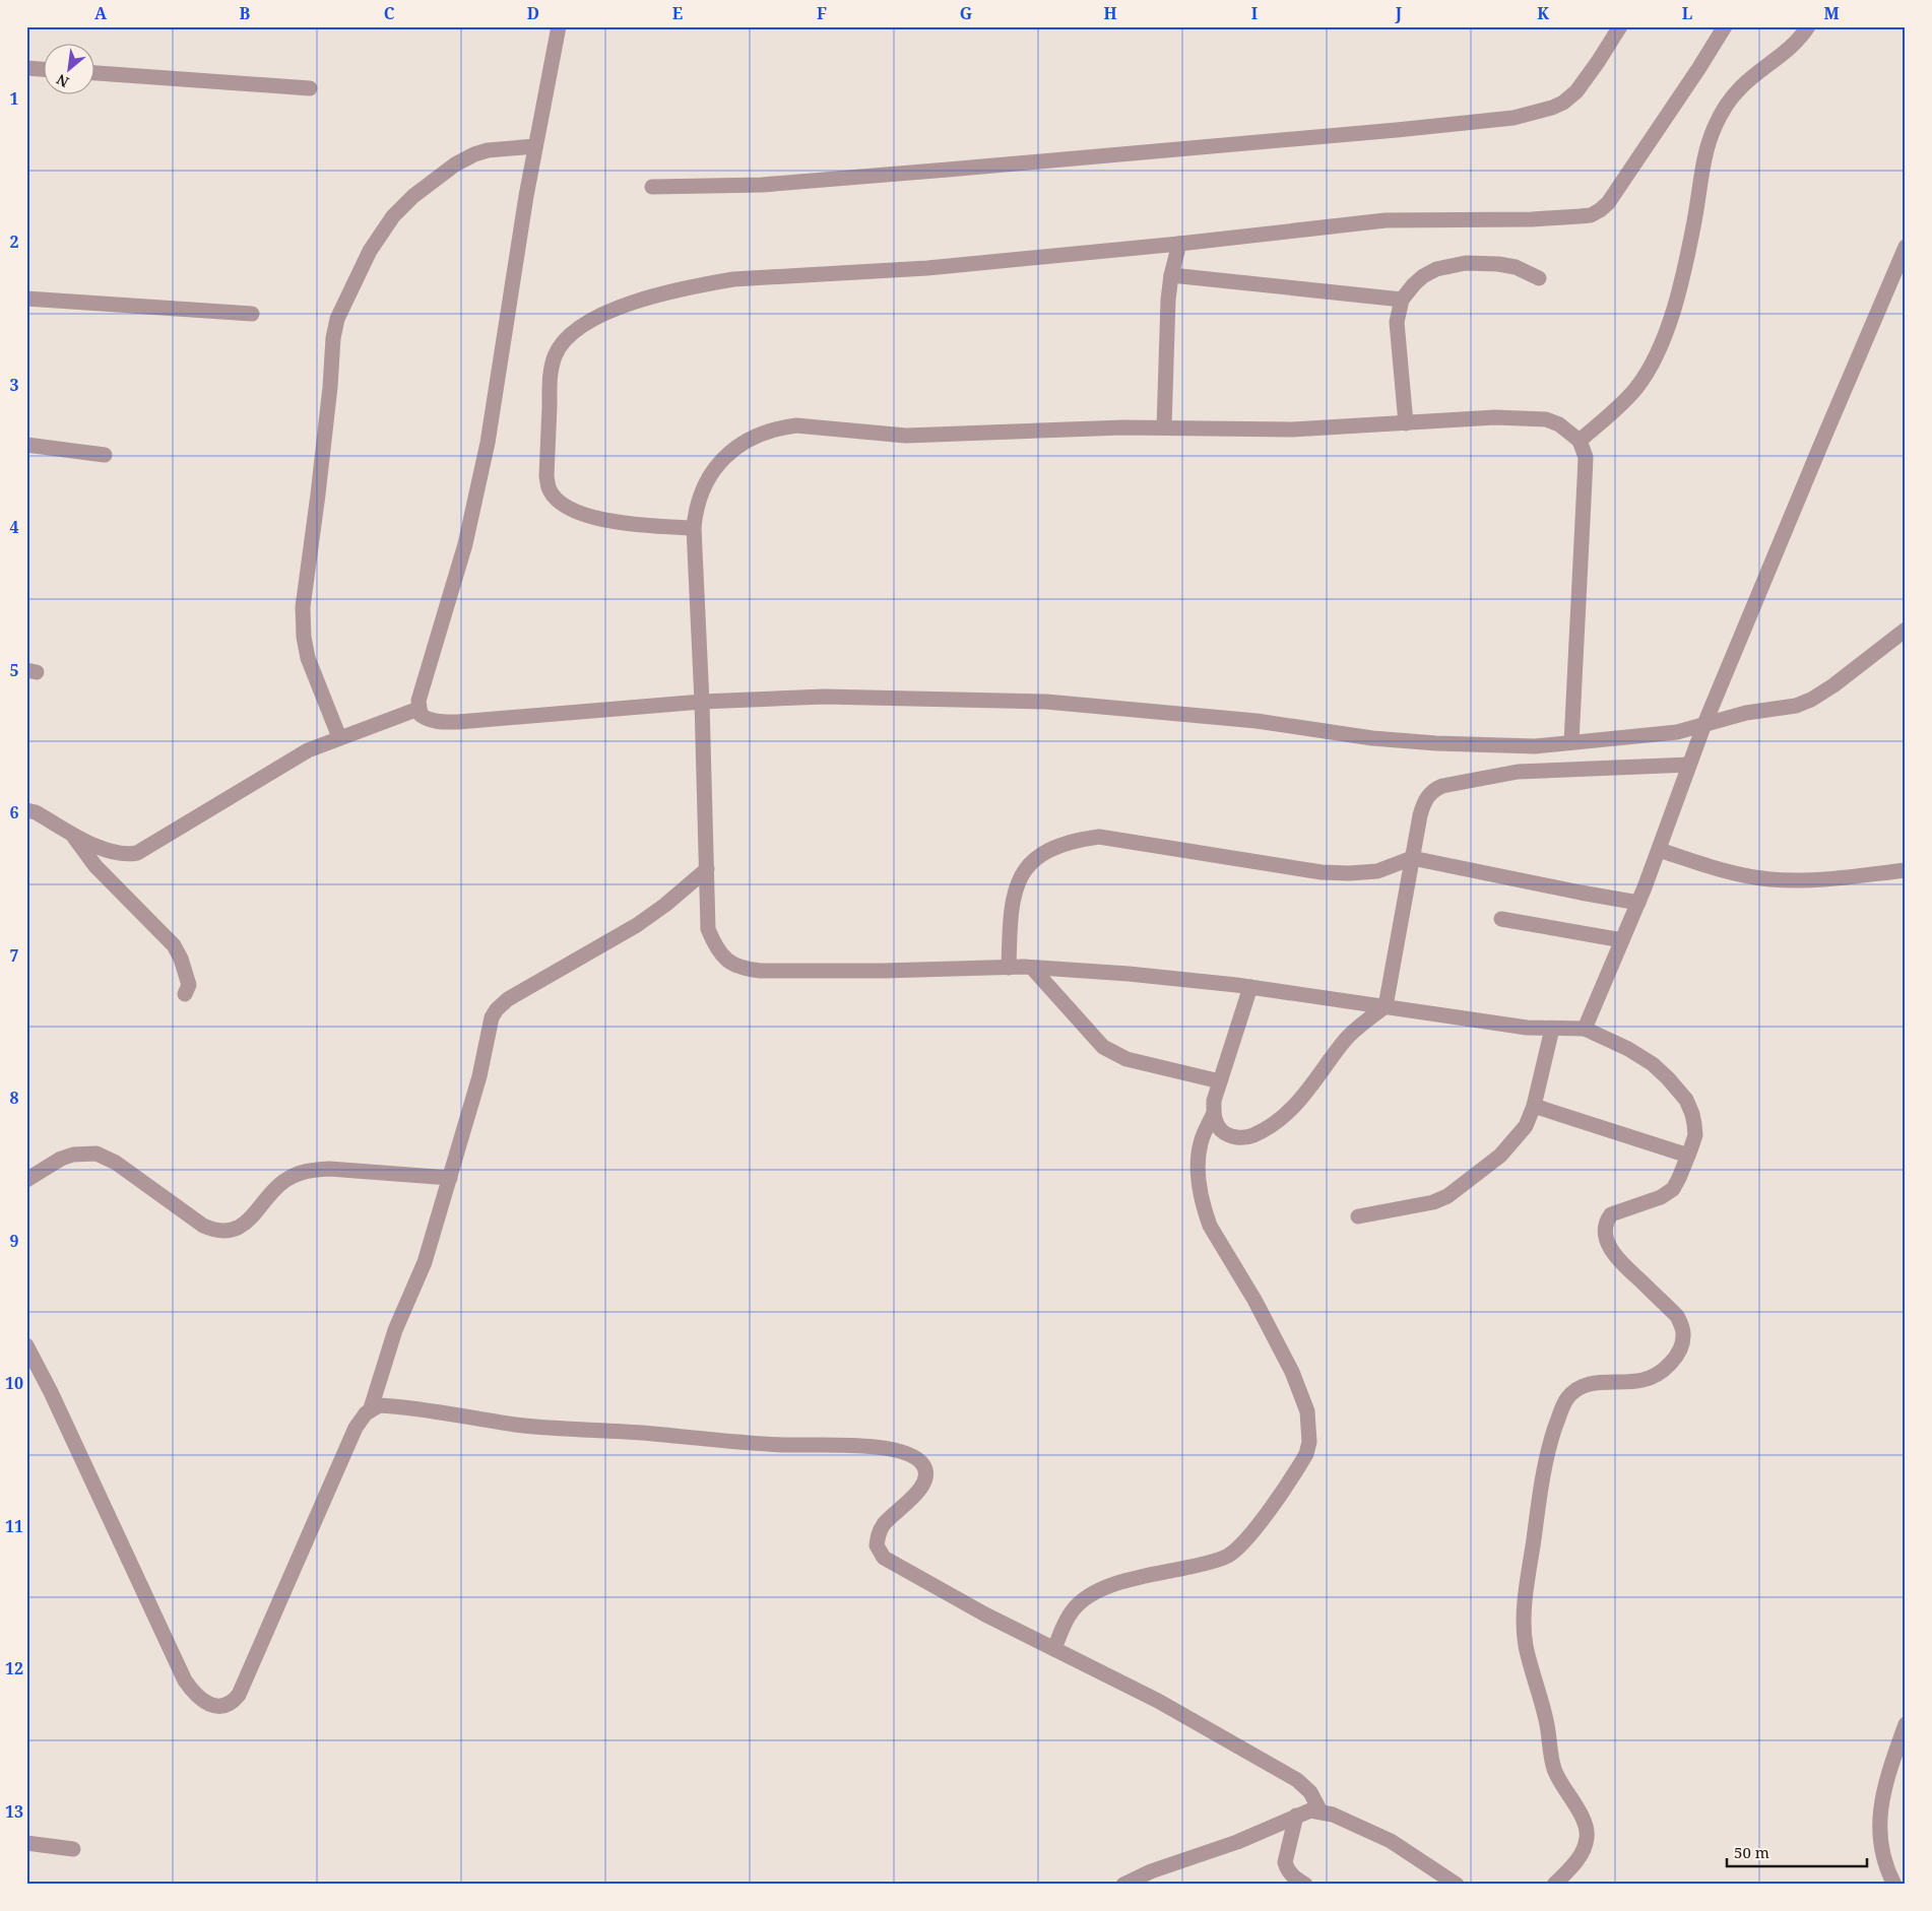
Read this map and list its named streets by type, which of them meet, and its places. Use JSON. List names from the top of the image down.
{
  "scale_bar": "50 m",
  "north": "bottom left",
  "grid": {
    "columns": [
      "A",
      "B",
      "C",
      "D",
      "E",
      "F",
      "G",
      "H",
      "I",
      "J",
      "K",
      "L",
      "M"
    ],
    "rows": [
      "1",
      "2",
      "3",
      "4",
      "5",
      "6",
      "7",
      "8",
      "9",
      "10",
      "11",
      "12",
      "13"
    ]
  }
}
